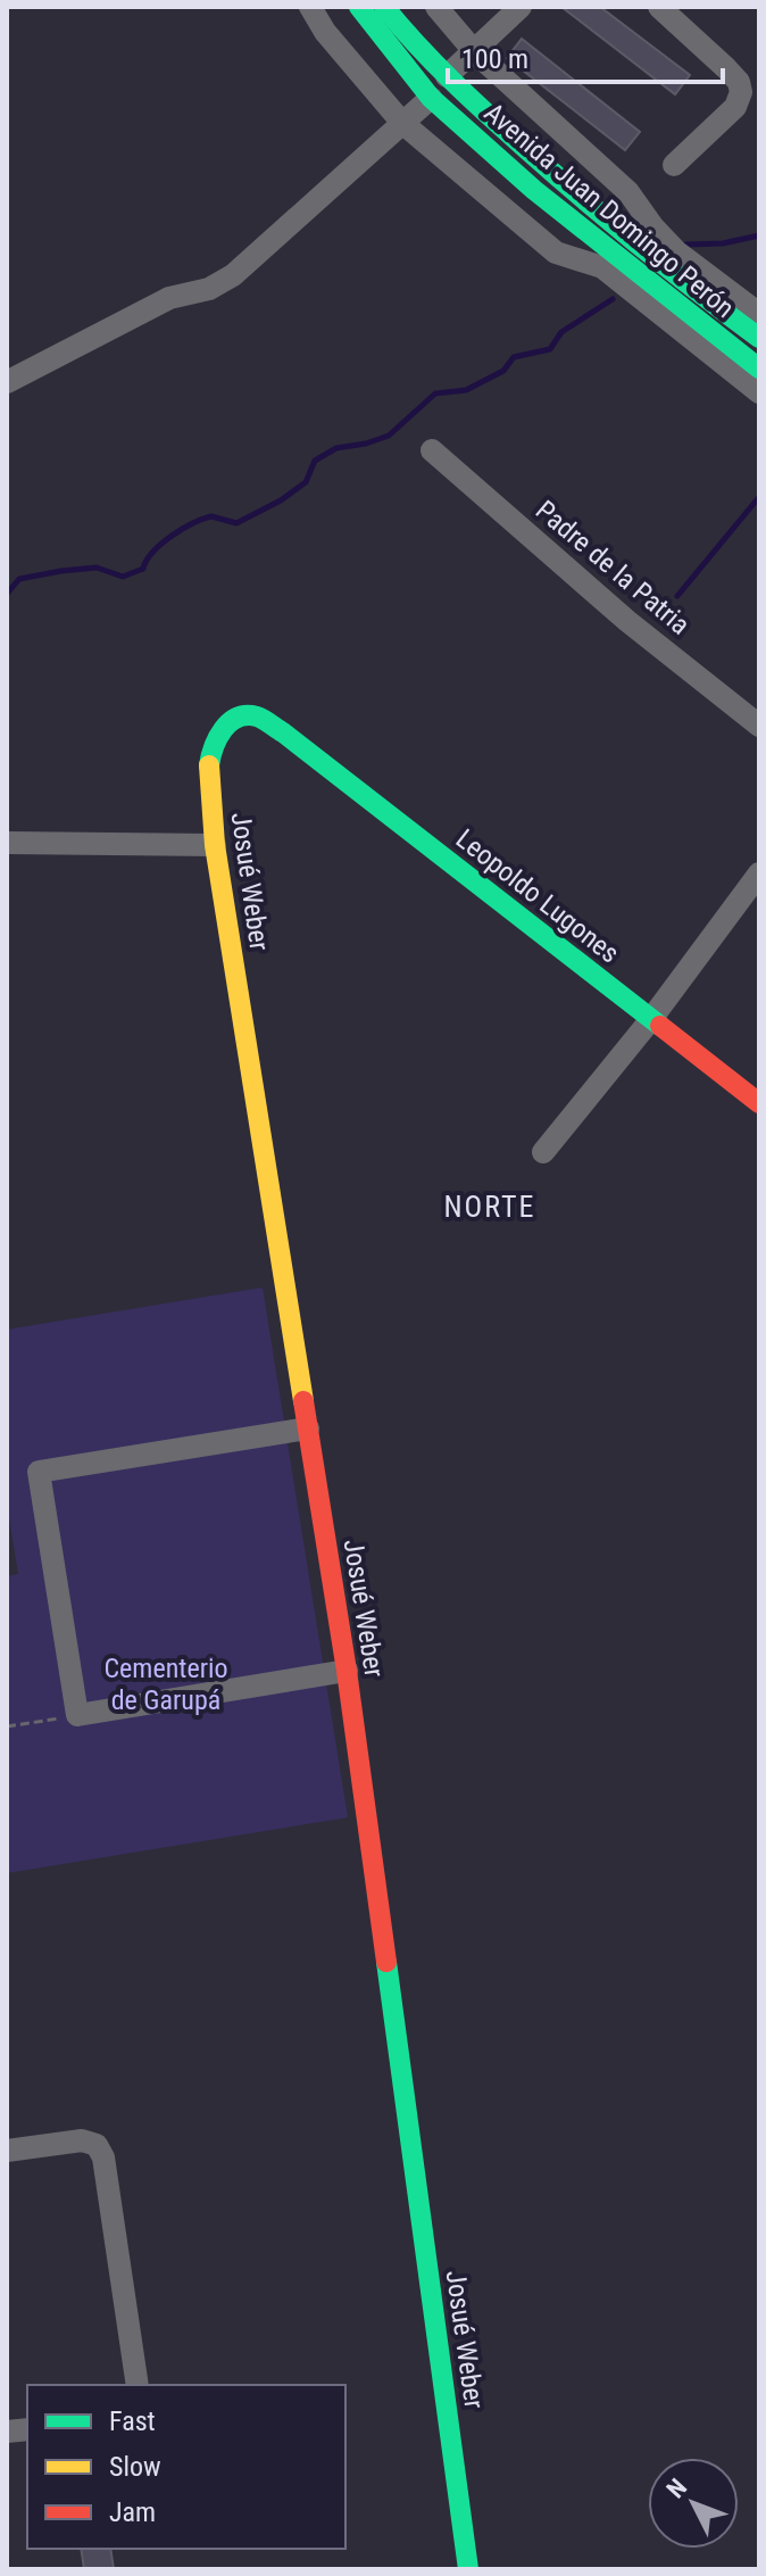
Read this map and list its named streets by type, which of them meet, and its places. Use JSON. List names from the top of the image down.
{
  "streets": {
    "street": [
      "Avenida Juan Domingo Perón",
      "Padre de la Patria",
      "Josué Weber",
      "Leopoldo Lugones"
    ]
  },
  "crossings": [
    ["Josué Weber", "Leopoldo Lugones"]
  ],
  "districts": ["NORTE"],
  "parks": ["Cementerio de Garupá"],
  "legend": ["Fast", "Slow", "Jam"],
  "scale_bar": "100 m",
  "north": "top left"
}
